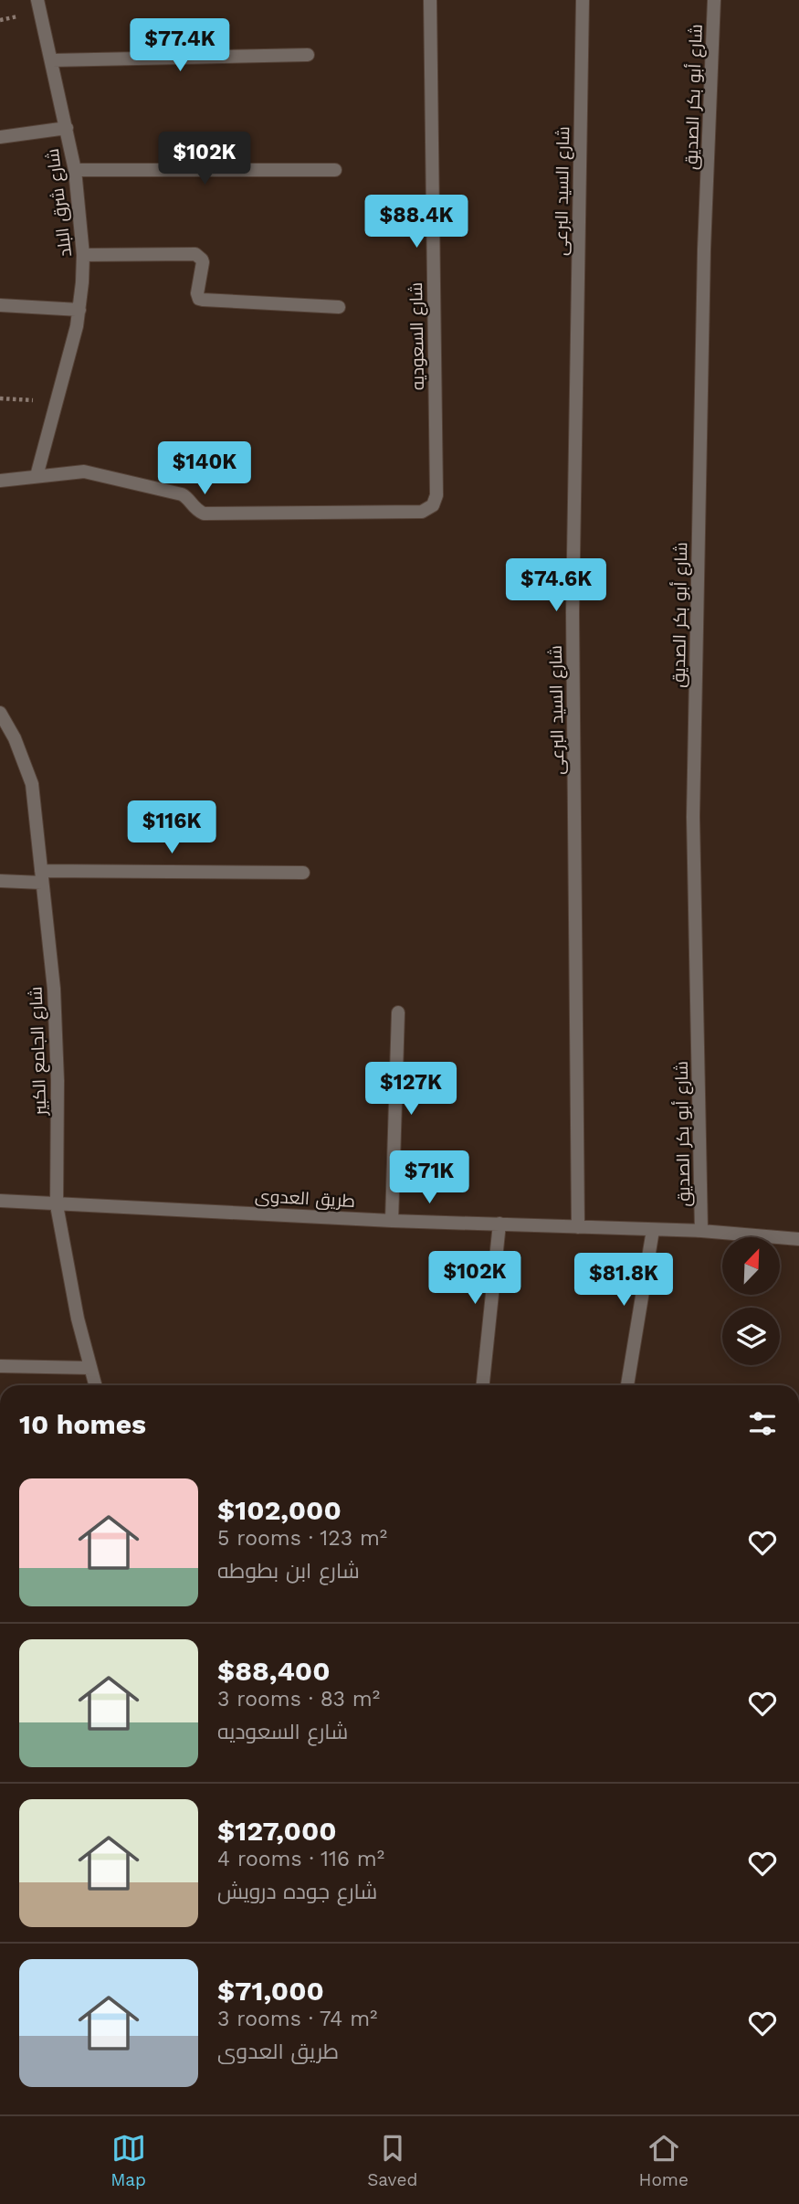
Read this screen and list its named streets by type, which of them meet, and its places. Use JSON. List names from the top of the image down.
{
  "streets": {
    "street": [
      "شارع أبو بكر الصديق",
      "شارع السيد البرعى",
      "شارع شرق البلد",
      "شارع السعوديه",
      "شارع الجامع الكبير",
      "طريق العدوى"
    ]
  },
  "crossings": [
    ["شارع أبو بكر الصديق", "طريق العدوى"],
    ["شارع السيد البرعى", "طريق العدوى"],
    ["شارع شرق البلد", "شارع السعوديه"],
    ["شارع الجامع الكبير", "طريق العدوى"]
  ],
  "north": "top right",
  "page": {
    "price": [
      "$77.4K",
      "$102K",
      "$88.4K",
      "$140K",
      "$74.6K",
      "$116K",
      "$127K",
      "$71K",
      "$102K",
      "$81.8K"
    ],
    "heading": "10 homes",
    "list": [
      {
        "name": "$102,000",
        "note": "5 rooms · 123 m² · شارع ابن بطوطه"
      },
      {
        "name": "$88,400",
        "note": "3 rooms · 83 m² · شارع السعوديه"
      },
      {
        "name": "$127,000",
        "note": "4 rooms · 116 m² · شارع جوده درويش"
      },
      {
        "name": "$71,000",
        "note": "3 rooms · 74 m² · طريق العدوى"
      }
    ],
    "tabs": ["Map", "Saved", "Home"]
  }
}
